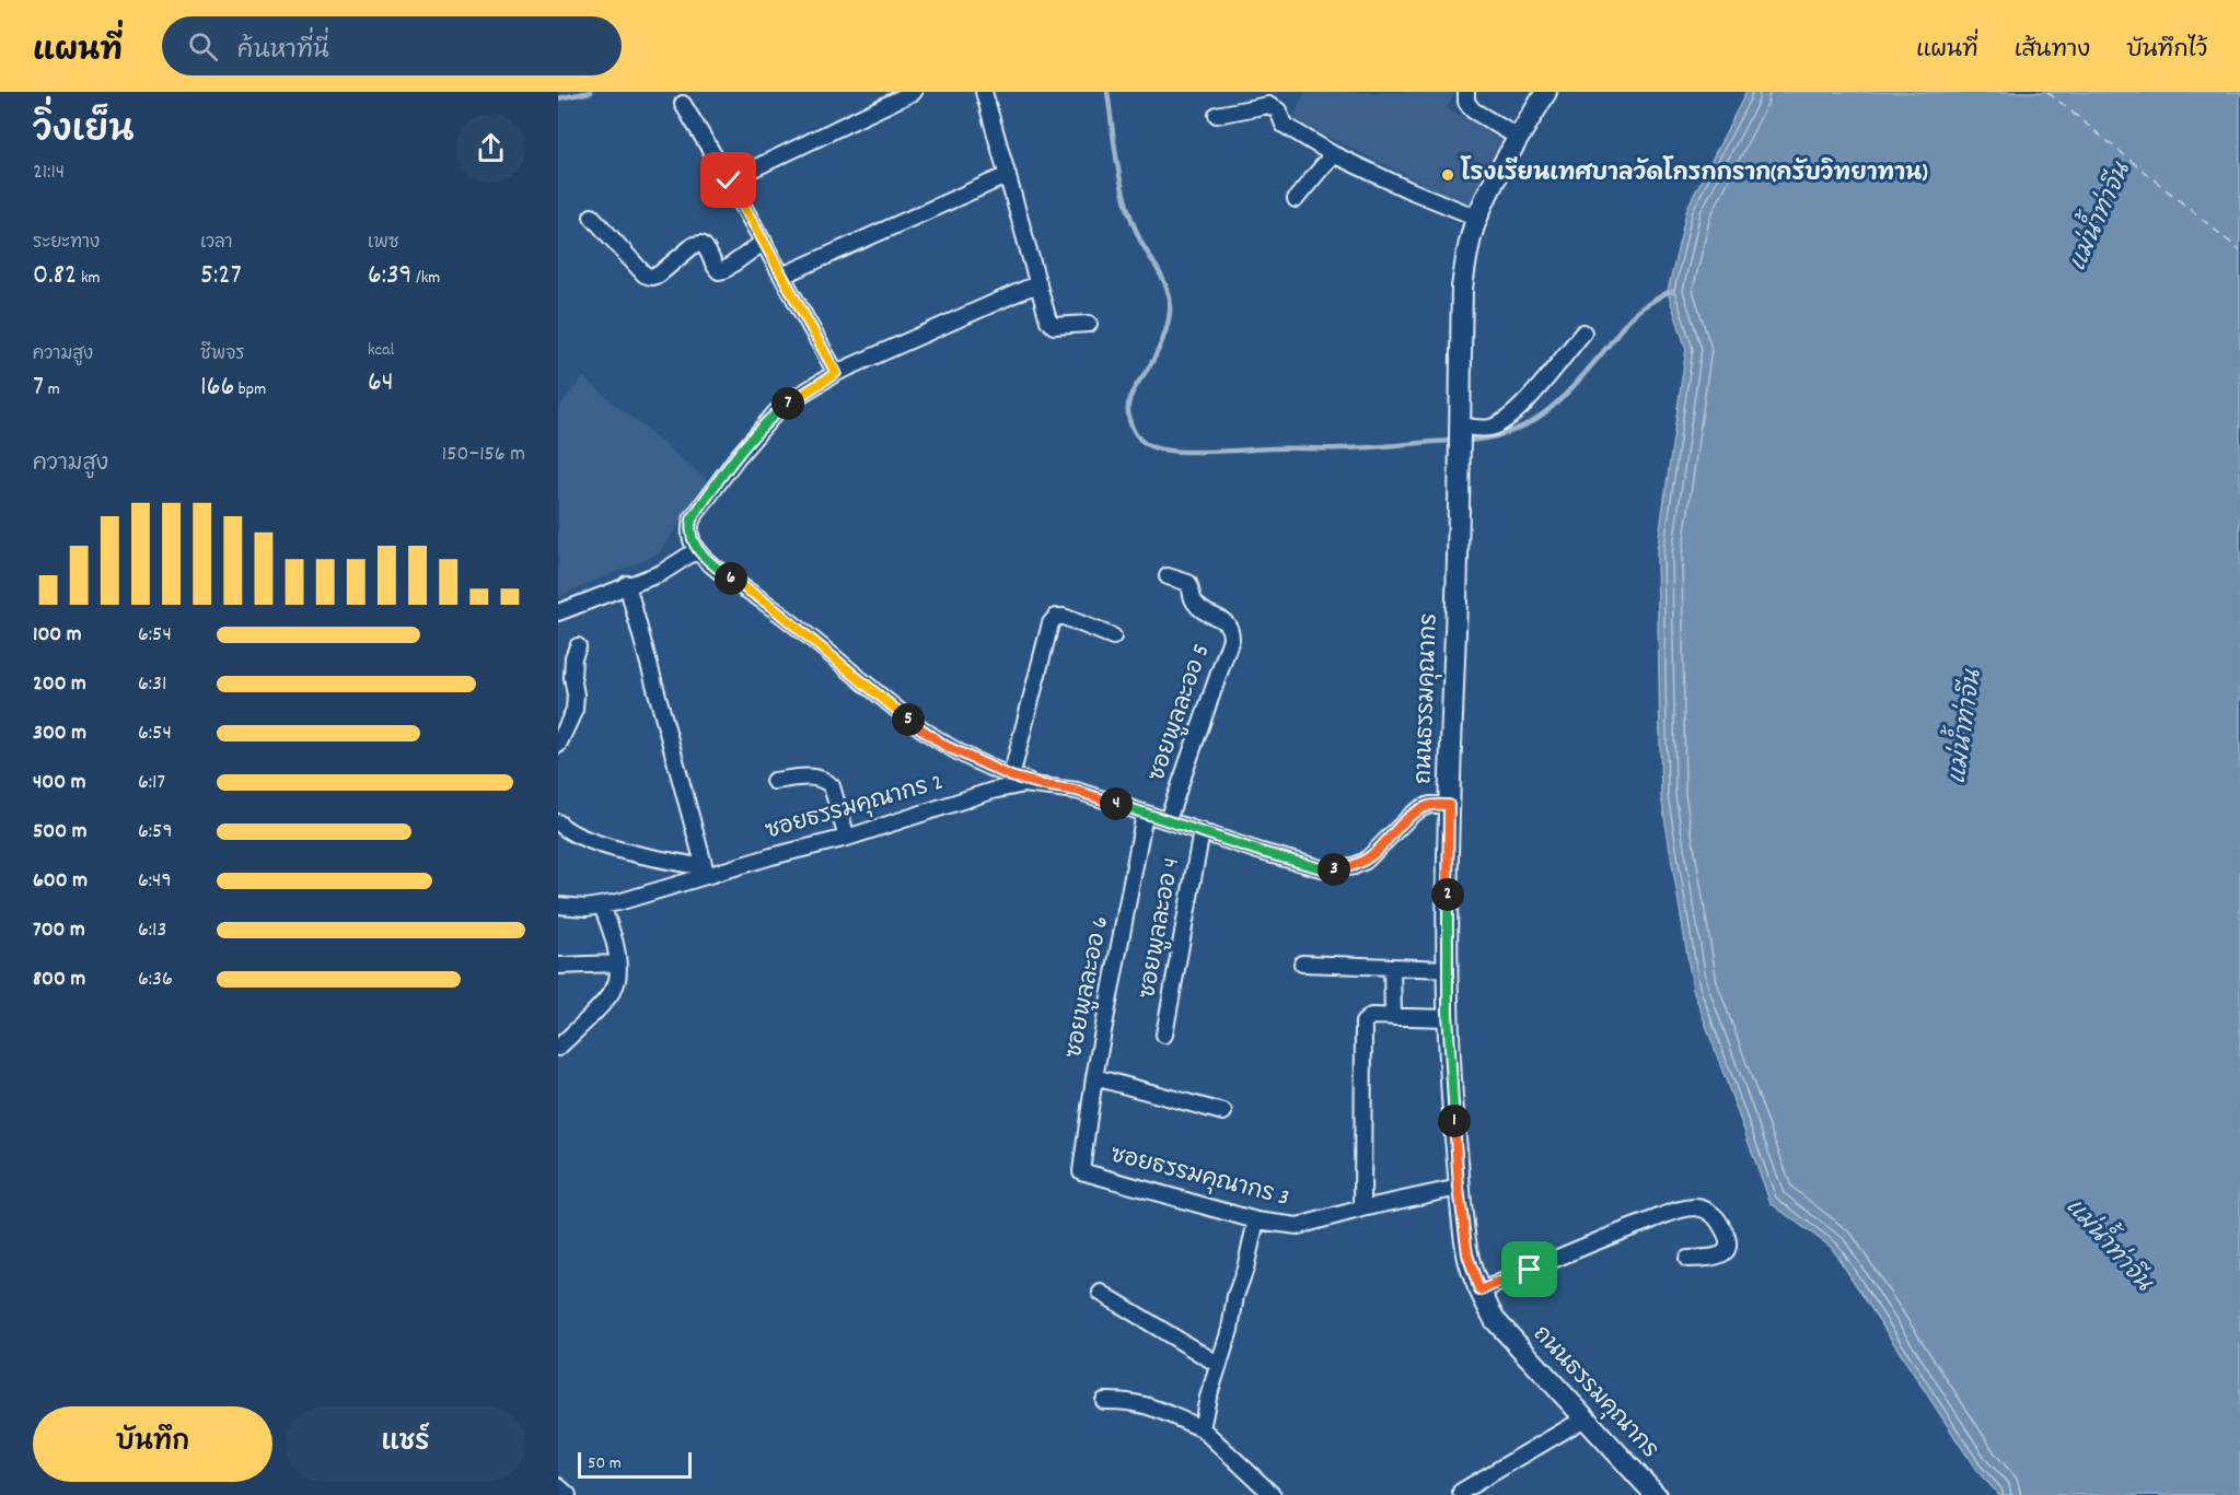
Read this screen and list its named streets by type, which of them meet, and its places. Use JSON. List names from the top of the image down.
{
  "streets": {
    "street": [
      "ถนนธรรมคุณากร",
      "ซอยพูลละออ 5",
      "ซอยธรรมคุณากร 2",
      "ซอยพูลละออ 4",
      "ซอยพูลละออ 6",
      "ซอยธรรมคุณากร 3"
    ]
  },
  "crossings": [
    ["ถนนธรรมคุณากร", "ซอยธรรมคุณากร 2"],
    ["ถนนธรรมคุณากร", "ซอยธรรมคุณากร 3"],
    ["ซอยพูลละออ 5", "ซอยธรรมคุณากร 2"],
    ["ซอยธรรมคุณากร 2", "ซอยพูลละออ 4"],
    ["ซอยธรรมคุณากร 2", "ซอยพูลละออ 6"],
    ["ซอยพูลละออ 6", "ซอยธรรมคุณากร 3"]
  ],
  "water": ["แม่น้ำท่าจีน"],
  "places": ["โรงเรียนเทศบาลวัดโกรกกราก(กรับวิทยาทาน)"],
  "scale_bar": "50 m",
  "page": {
    "header": "แผนที่",
    "search": "ค้นหาที่นี่",
    "nav": ["แผนที่", "เส้นทาง", "บันทึกไว้"],
    "heading": ["วิ่งเย็น", "21:14"],
    "stats": [
      ["ระยะทาง", "0.82 km"],
      ["เวลา", "5:27"],
      ["เพซ", "6:39 /km"],
      ["ความสูง", "7 m"],
      ["ชีพจร", "166 bpm"],
      ["kcal", "64"]
    ],
    "pins": [
      "7",
      "6",
      "5",
      "4",
      "3",
      "2",
      "1"
    ],
    "chart": ["ความสูง", "150–156 m"],
    "list": [
      {
        "name": "100 m",
        "note": "6:54"
      },
      {
        "name": "200 m",
        "note": "6:31"
      },
      {
        "name": "300 m",
        "note": "6:54"
      },
      {
        "name": "400 m",
        "note": "6:17"
      },
      {
        "name": "500 m",
        "note": "6:59"
      },
      {
        "name": "600 m",
        "note": "6:49"
      },
      {
        "name": "700 m",
        "note": "6:13"
      },
      {
        "name": "800 m",
        "note": "6:36"
      }
    ],
    "buttons": ["บันทึก", "แชร์"],
    "scale": "50 m"
  }
}
